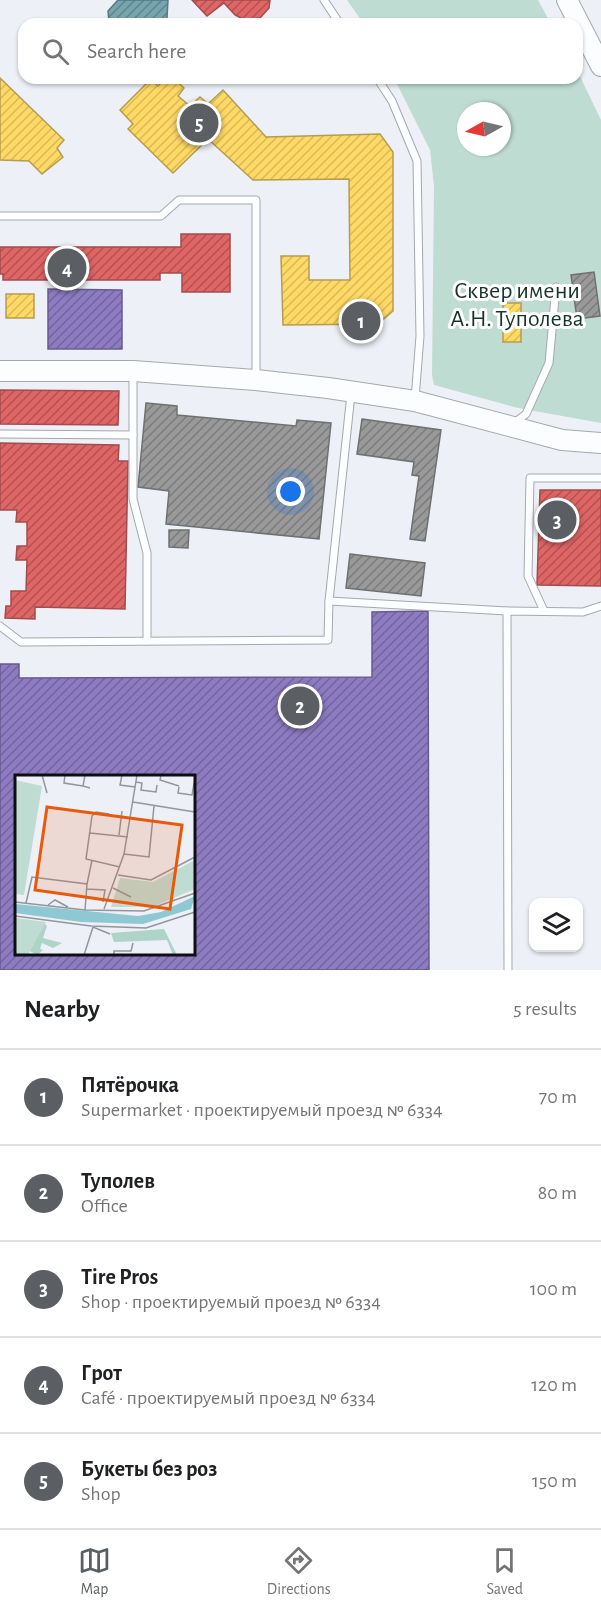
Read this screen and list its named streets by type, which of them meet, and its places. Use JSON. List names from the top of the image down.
{
  "parks": ["Сквер имени А.Н. Туполева"],
  "north": "left",
  "page": {
    "search": "Search here",
    "pins": [
      "5",
      "4",
      "1",
      "3",
      "2"
    ],
    "heading": ["Nearby", "5 results"],
    "list": [
      {
        "mark": "1",
        "name": "Пятёрочка",
        "note": "Supermarket · проектируемый проезд № 6334",
        "value": "70 m"
      },
      {
        "mark": "2",
        "name": "Туполев",
        "note": "Office",
        "value": "80 m"
      },
      {
        "mark": "3",
        "name": "Tire Pros",
        "note": "Shop · проектируемый проезд № 6334",
        "value": "100 m"
      },
      {
        "mark": "4",
        "name": "Грот",
        "note": "Café · проектируемый проезд № 6334",
        "value": "120 m"
      },
      {
        "mark": "5",
        "name": "Букеты без роз",
        "note": "Shop",
        "value": "150 m"
      }
    ],
    "nav": ["Map", "Directions", "Saved"]
  }
}
